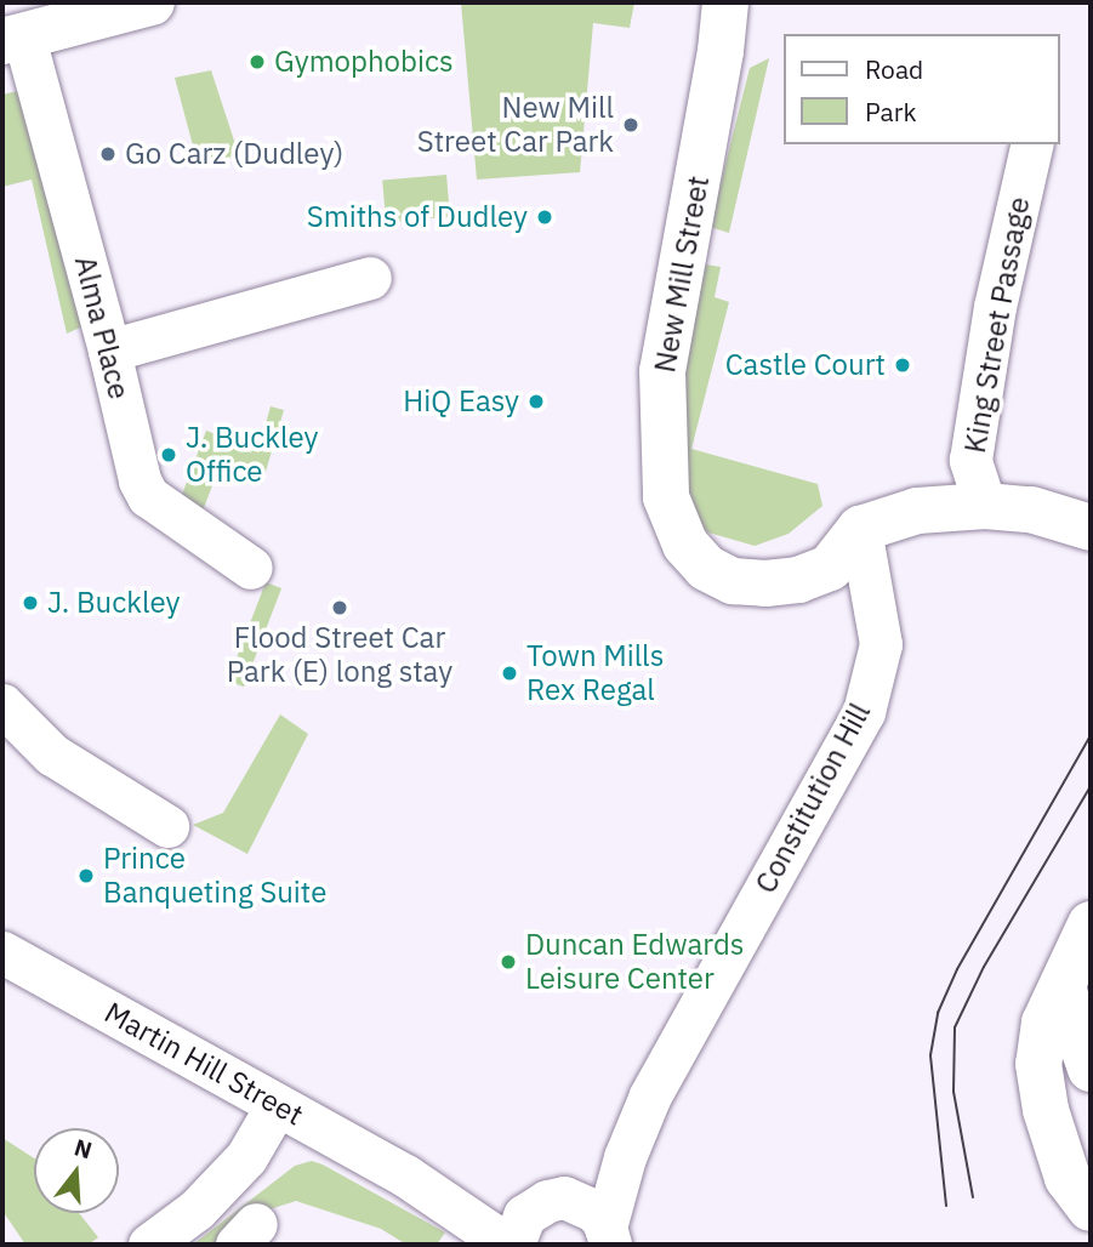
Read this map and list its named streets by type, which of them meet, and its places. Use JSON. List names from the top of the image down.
{
  "streets": {
    "street": [
      "New Mill Street",
      "King Street Passage",
      "Alma Place",
      "Constitution Hill",
      "Martin Hill Street"
    ]
  },
  "crossings": [
    ["New Mill Street", "Constitution Hill"],
    ["Constitution Hill", "Martin Hill Street"]
  ],
  "places": [
    "Gymophobics",
    "New Mill Street Car Park",
    "Go Carz (Dudley)",
    "Smiths of Dudley",
    "Castle Court",
    "HiQ Easy",
    "J. Buckley Office",
    "J. Buckley",
    "Flood Street Car Park (E) long stay",
    "Town Mills Rex Regal",
    "Prince Banqueting Suite",
    "Duncan Edwards Leisure Center"
  ],
  "legend": ["Road", "Park"],
  "north": "top"
}
